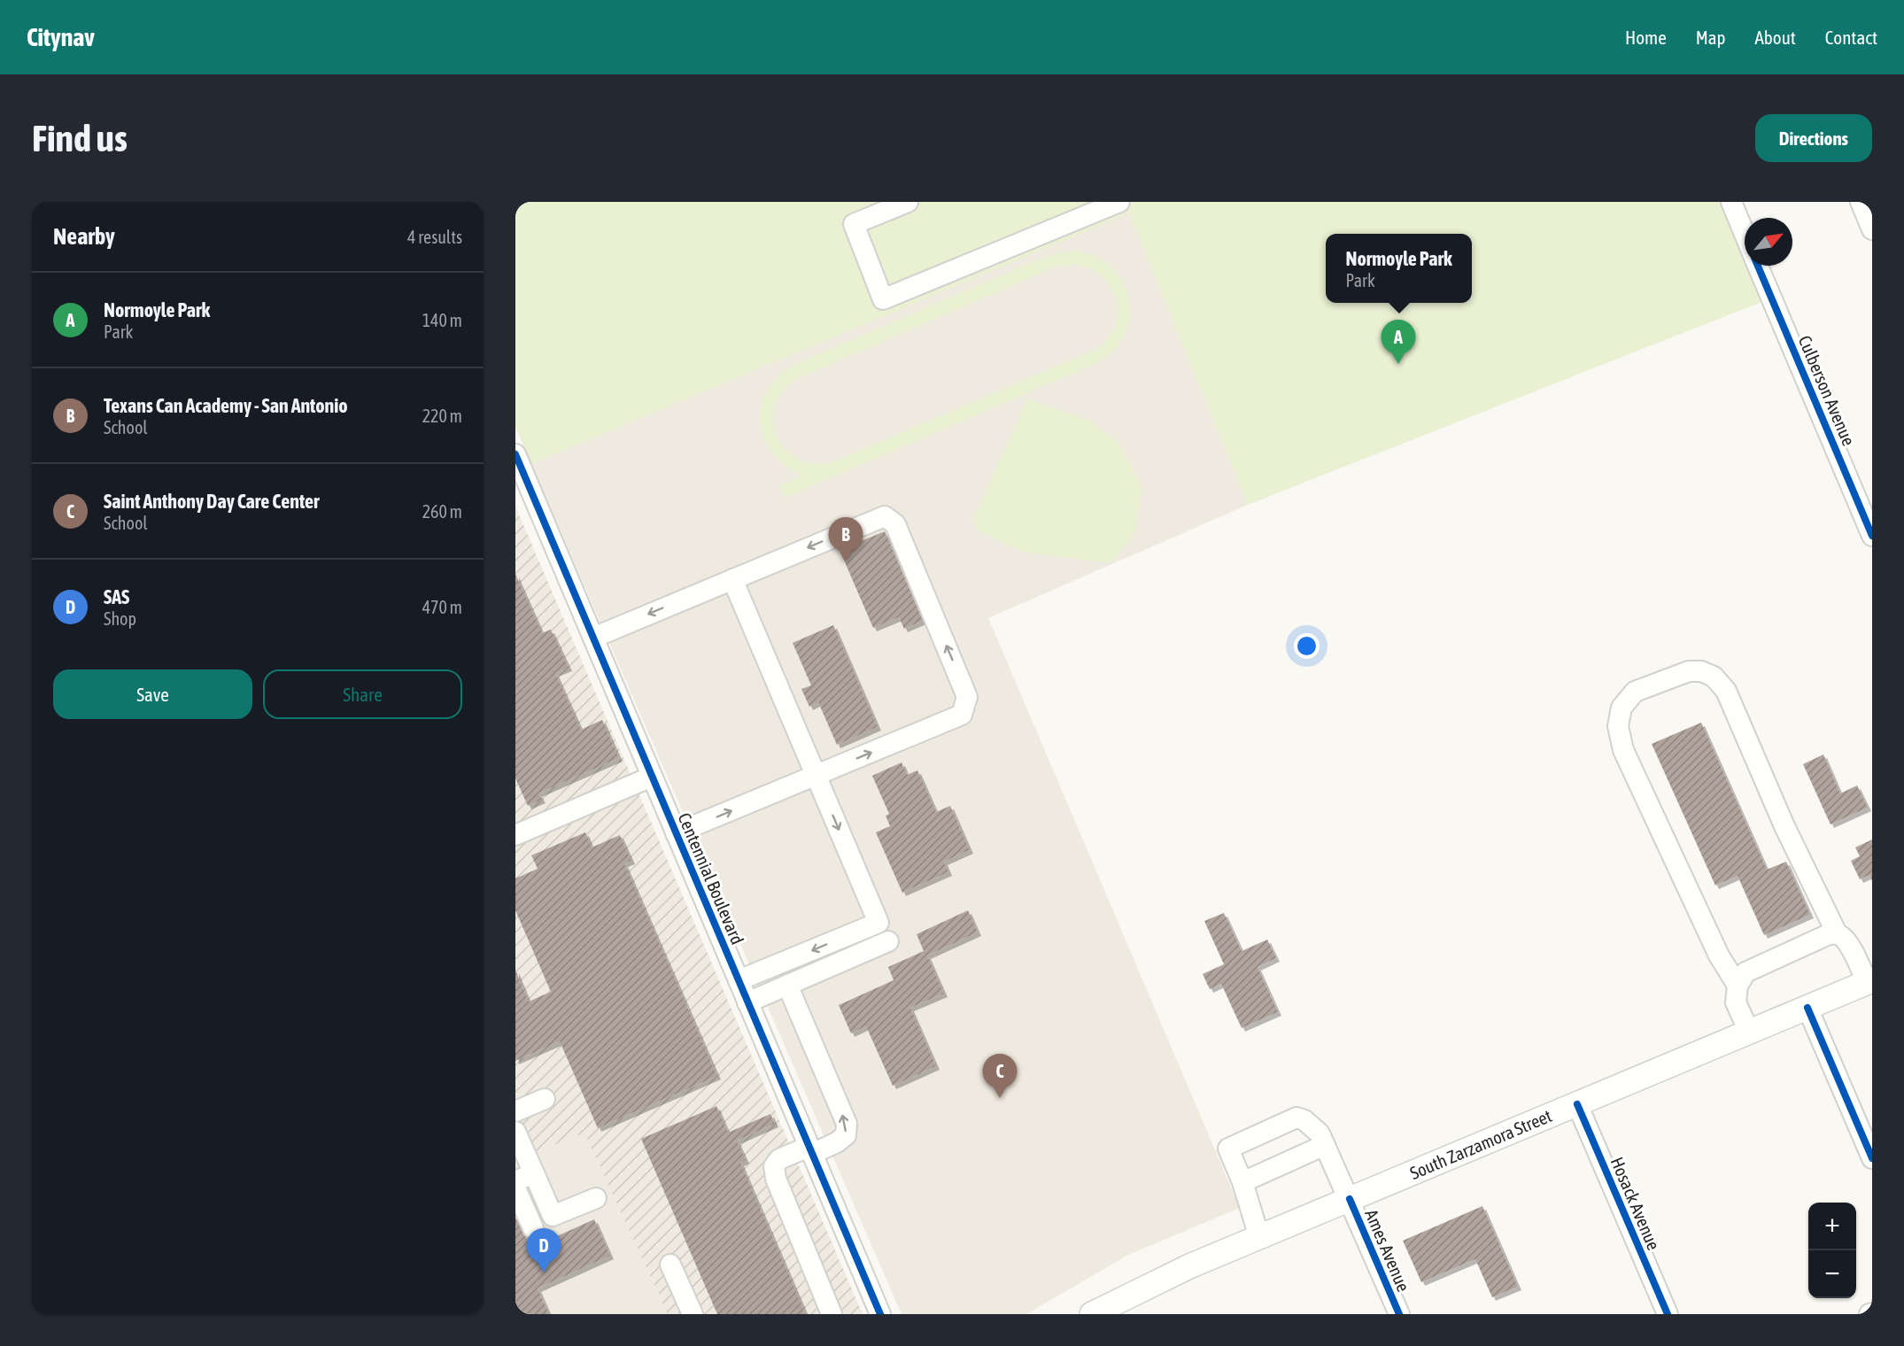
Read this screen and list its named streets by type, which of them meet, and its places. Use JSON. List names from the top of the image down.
{
  "streets": {
    "main road": ["South Zarzamora Street"],
    "street": [
      "Culberson Avenue",
      "Centennial Boulevard",
      "Hosack Avenue",
      "Ames Avenue"
    ]
  },
  "crossings": [
    ["South Zarzamora Street", "Hosack Avenue"],
    ["South Zarzamora Street", "Ames Avenue"]
  ],
  "north": "top right",
  "page": {
    "header": "Citynav",
    "nav": [
      "Home",
      "Map",
      "About",
      "Contact"
    ],
    "buttons": [
      "Directions",
      ["Save", "Share"]
    ],
    "title": "Find us",
    "heading": ["Nearby", "4 results"],
    "popup": ["Normoyle Park", "Park"],
    "list": [
      {
        "mark": "A",
        "name": "Normoyle Park",
        "note": "Park",
        "value": "140 m"
      },
      {
        "mark": "B",
        "name": "Texans Can Academy - San Antonio",
        "note": "School",
        "value": "220 m"
      },
      {
        "mark": "C",
        "name": "Saint Anthony Day Care Center",
        "note": "School",
        "value": "260 m"
      },
      {
        "mark": "D",
        "name": "SAS",
        "note": "Shop",
        "value": "470 m"
      }
    ],
    "pins": [
      "A",
      "B",
      "C",
      "D"
    ],
    "map_buttons": ["+", "−"]
  }
}
